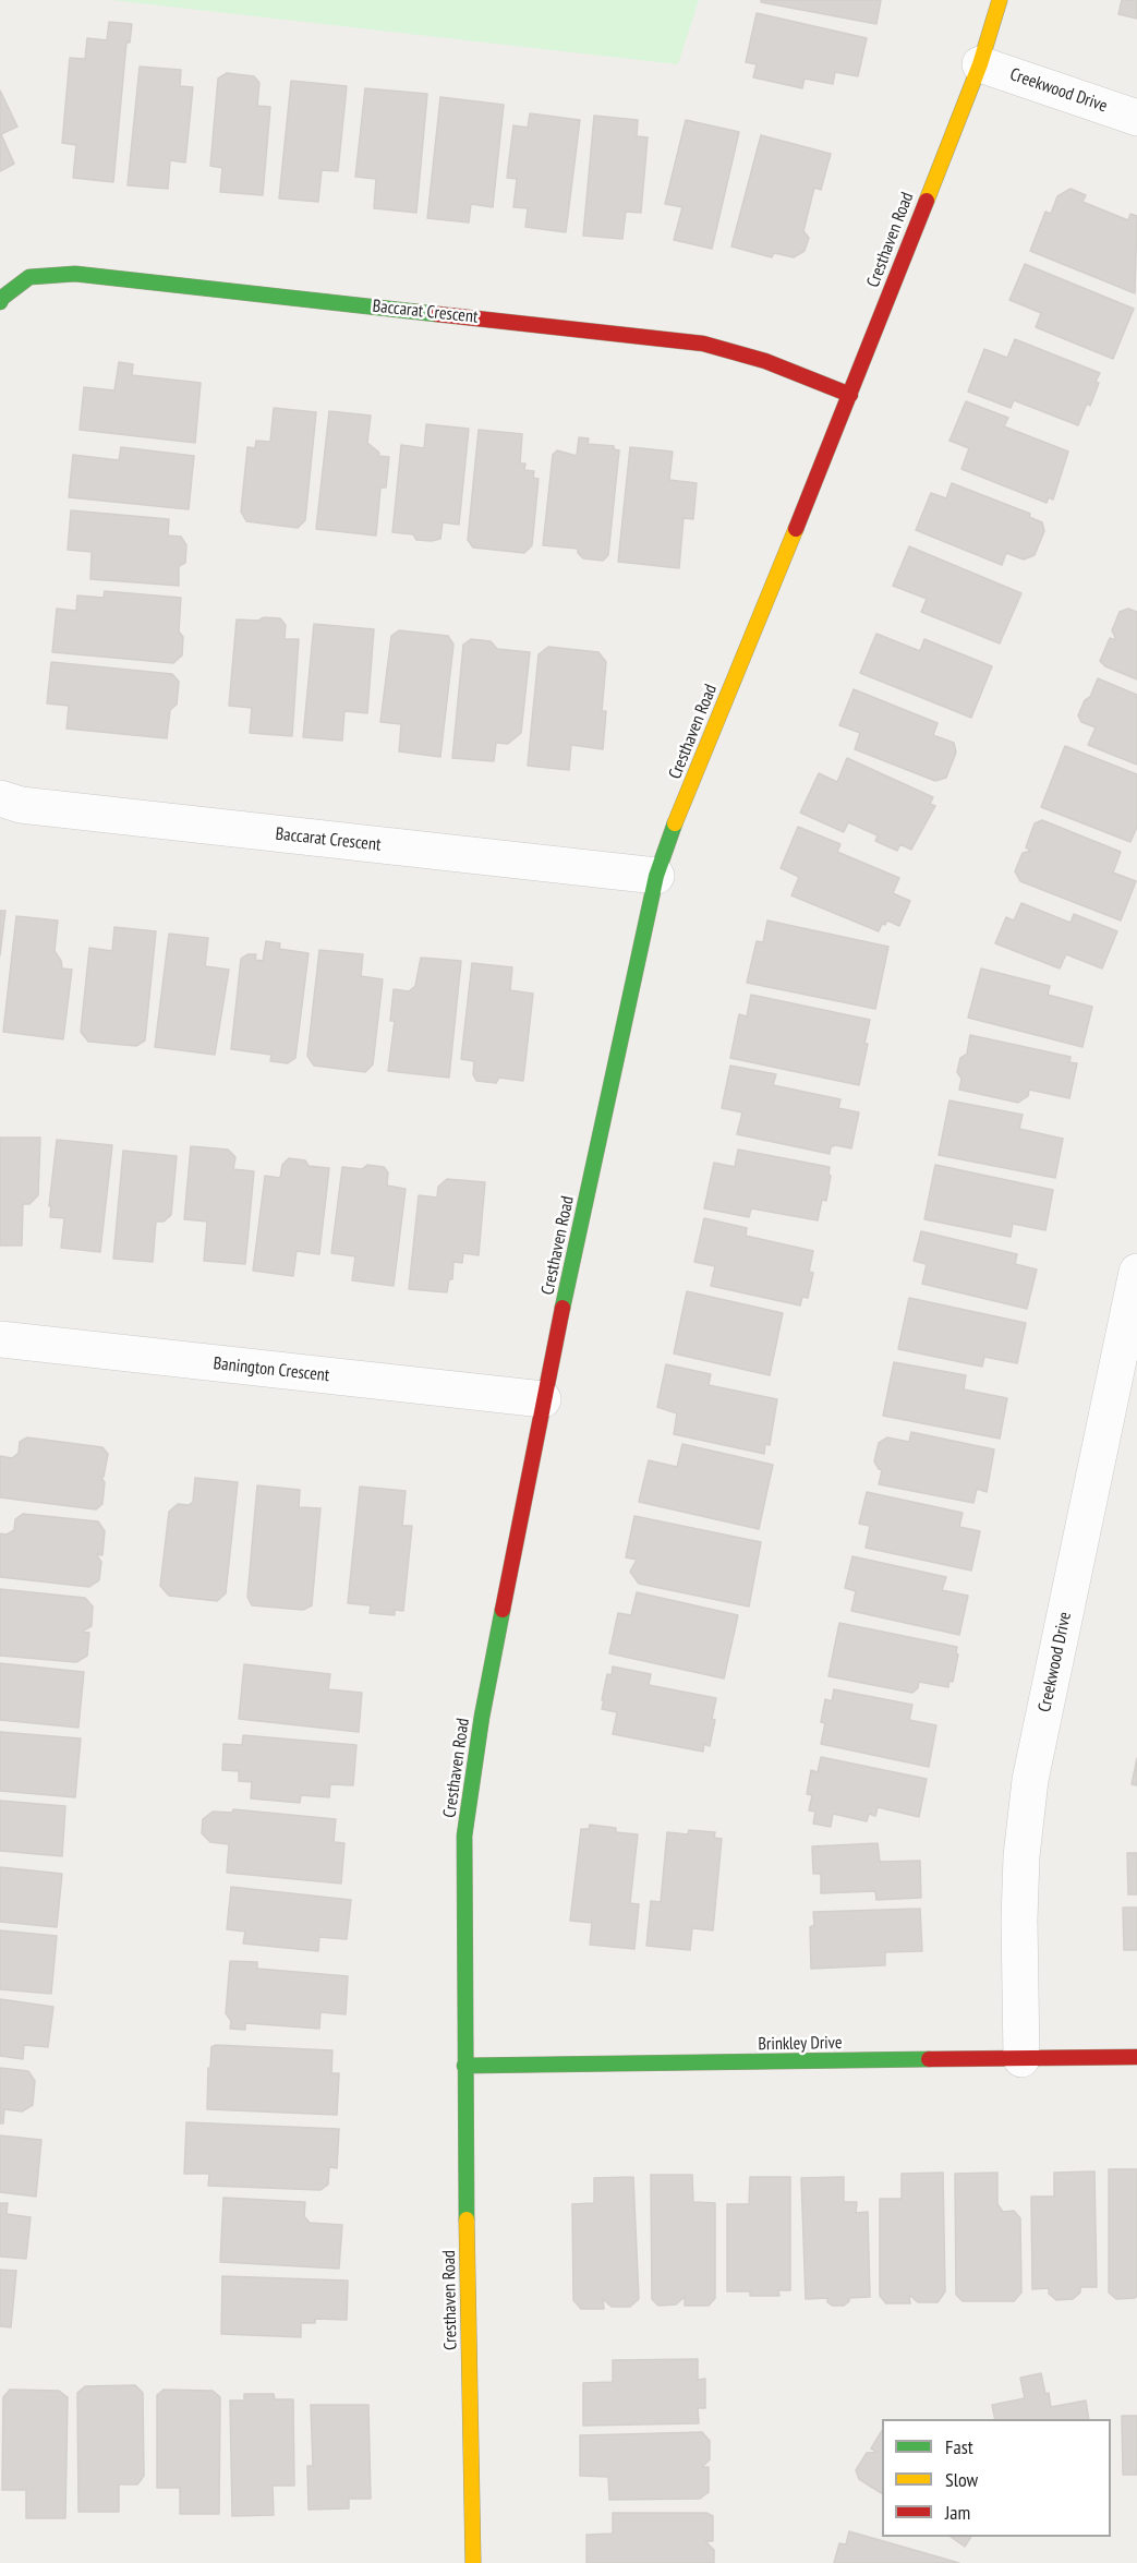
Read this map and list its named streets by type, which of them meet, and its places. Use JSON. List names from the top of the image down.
{
  "streets": {
    "street": [
      "Creekwood Drive",
      "Cresthaven Road",
      "Baccarat Crescent",
      "Banington Crescent",
      "Brinkley Drive"
    ]
  },
  "crossings": [
    ["Creekwood Drive", "Cresthaven Road"],
    ["Creekwood Drive", "Brinkley Drive"],
    ["Cresthaven Road", "Baccarat Crescent"],
    ["Cresthaven Road", "Banington Crescent"],
    ["Cresthaven Road", "Brinkley Drive"]
  ],
  "legend": ["Fast", "Slow", "Jam"]
}
